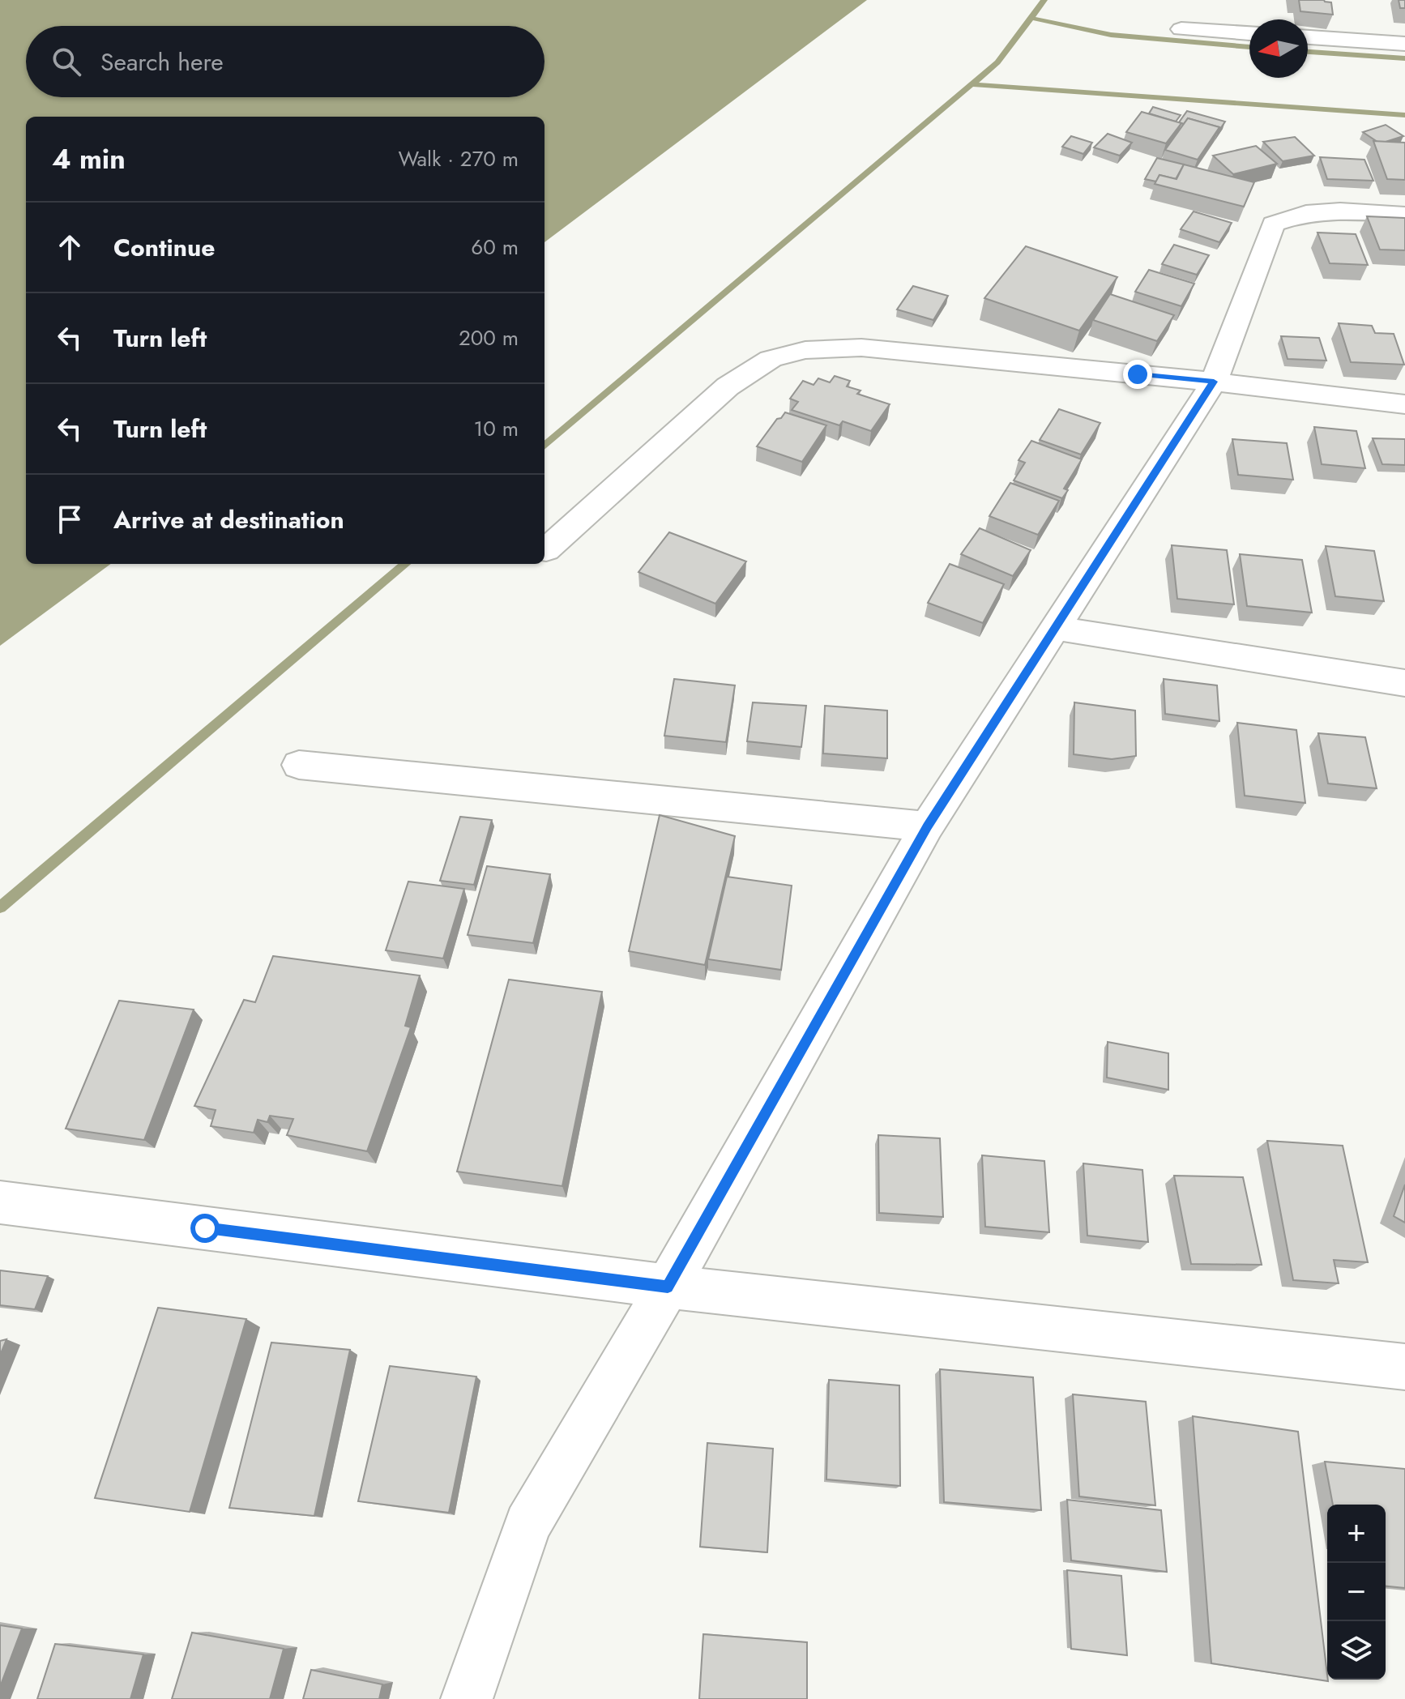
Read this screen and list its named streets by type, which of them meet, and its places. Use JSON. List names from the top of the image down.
{
  "north": "left",
  "page": {
    "search": "Search here",
    "heading": ["4 min", "Walk · 270 m"],
    "list": [
      ["Continue", "60 m"],
      ["Turn left", "200 m"],
      ["Turn left", "10 m"],
      "Arrive at destination"
    ],
    "map_buttons": ["+", "−"]
  }
}
